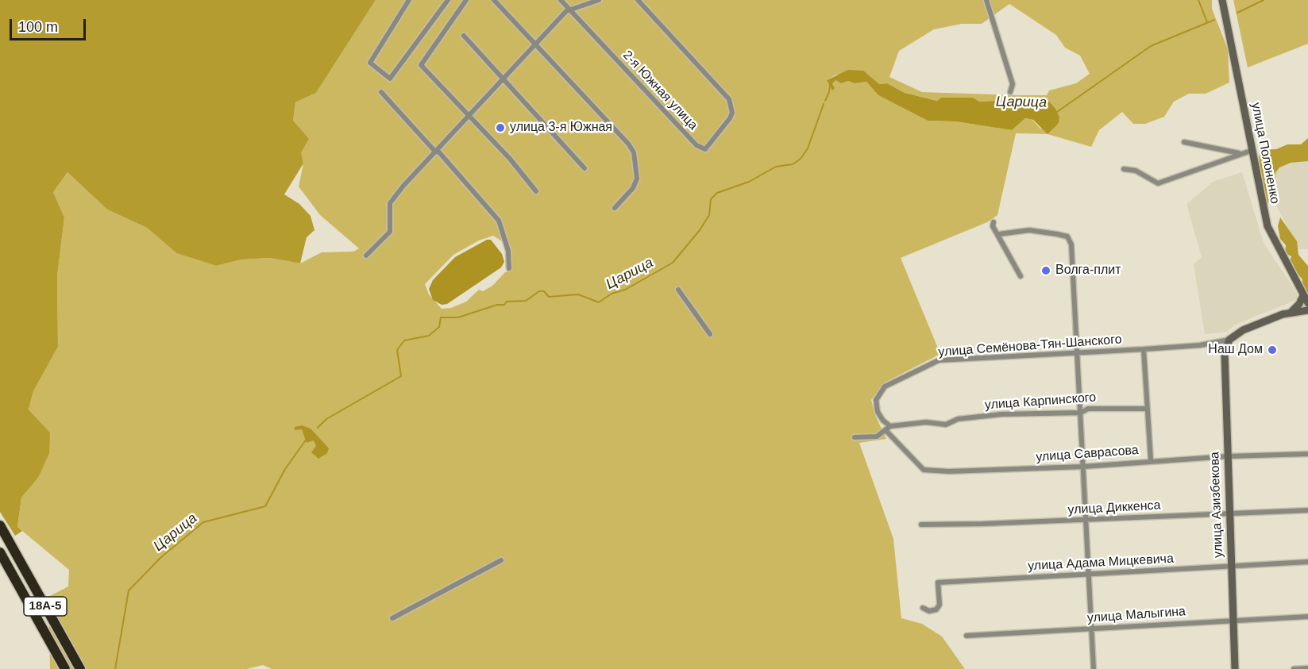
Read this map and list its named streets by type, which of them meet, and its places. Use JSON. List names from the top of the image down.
{
  "streets": {
    "highway": ["18А-5"],
    "main road": ["улица Полоненко", "улица Азизбекова"],
    "street": [
      "2-я Южная улица",
      "улица Семёнова-Тян-Шанского",
      "улица Карпинского",
      "улица Саврасова",
      "улица Диккенса",
      "улица Адама Мицкевича",
      "улица Малыгина"
    ]
  },
  "crossings": [
    ["улица Семёнова-Тян-Шанского", "улица Карпинского"],
    ["улица Семёнова-Тян-Шанского", "улица Азизбекова"],
    ["улица Саврасова", "улица Азизбекова"],
    ["улица Азизбекова", "улица Диккенса"],
    ["улица Азизбекова", "улица Адама Мицкевича"],
    ["улица Азизбекова", "улица Малыгина"]
  ],
  "water": ["Царица"],
  "places": ["улица 3-я Южная", "Волга-плит", "Наш Дом"],
  "scale_bar": "100 m"
}
